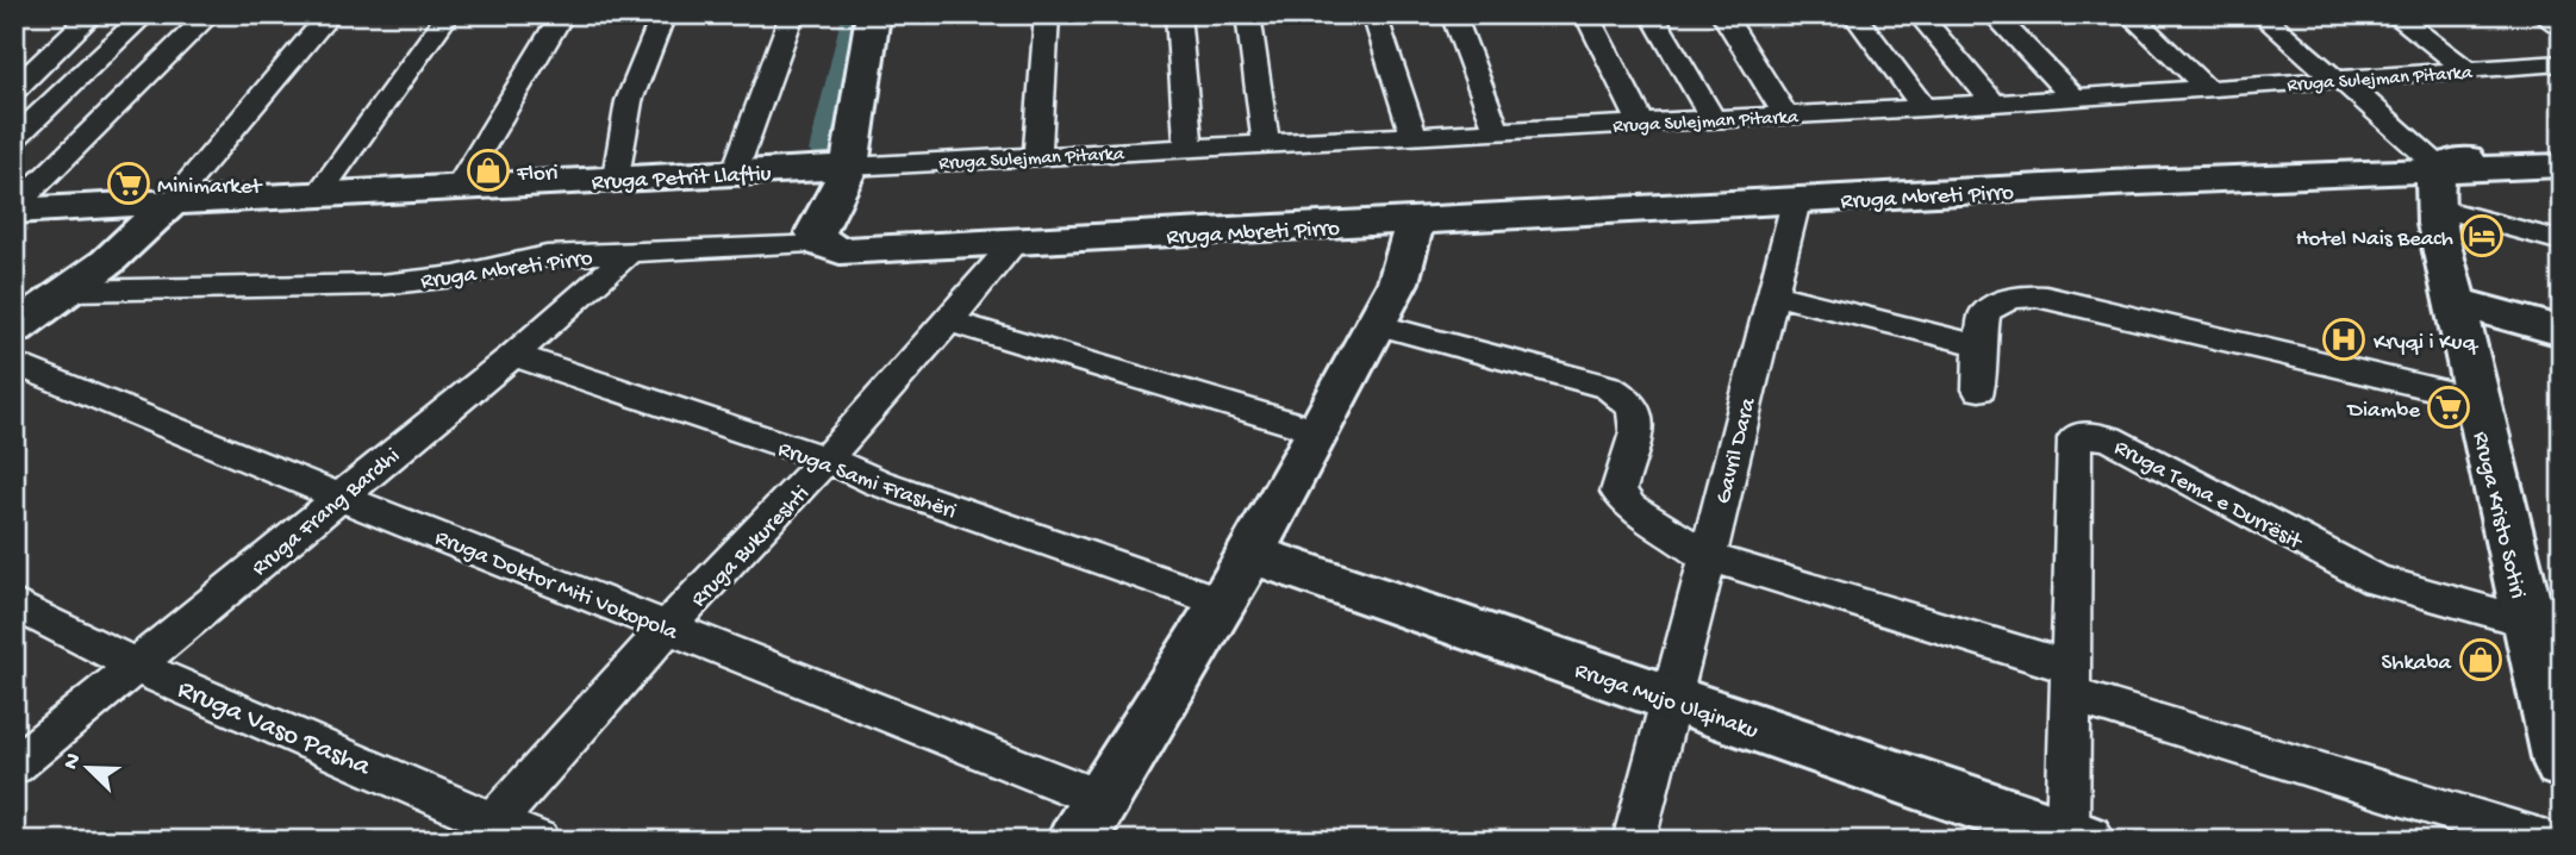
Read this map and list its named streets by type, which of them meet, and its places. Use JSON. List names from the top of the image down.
{
  "streets": {
    "main road": [
      "Rruga Petrit Llaftiu",
      "Rruga Mbreti Pirro",
      "Rruga Kristo Sotiri",
      "Rruga Mujo Ulqinaku"
    ],
    "street": [
      "Rruga Sulejman Pitarka",
      "Gavril Dara",
      "Rruga Sami Frashëri",
      "Rruga Tema e Durrësit",
      "Rruga Frang Bardhi",
      "Rruga Bukureshti",
      "Rruga Doktor Miti Vokopola",
      "Rruga Vaso Pasha"
    ]
  },
  "crossings": [
    ["Rruga Sulejman Pitarka", "Rruga Petrit Llaftiu"],
    ["Rruga Mbreti Pirro", "Gavril Dara"],
    ["Rruga Mbreti Pirro", "Rruga Frang Bardhi"],
    ["Rruga Mbreti Pirro", "Rruga Kristo Sotiri"],
    ["Rruga Mbreti Pirro", "Rruga Bukureshti"],
    ["Gavril Dara", "Rruga Mujo Ulqinaku"],
    ["Rruga Sami Frashëri", "Rruga Frang Bardhi"],
    ["Rruga Sami Frashëri", "Rruga Bukureshti"],
    ["Rruga Tema e Durrësit", "Rruga Kristo Sotiri"],
    ["Rruga Tema e Durrësit", "Rruga Mujo Ulqinaku"],
    ["Rruga Frang Bardhi", "Rruga Doktor Miti Vokopola"],
    ["Rruga Frang Bardhi", "Rruga Vaso Pasha"],
    ["Rruga Bukureshti", "Rruga Doktor Miti Vokopola"],
    ["Rruga Bukureshti", "Rruga Vaso Pasha"]
  ],
  "places": {
    "shop": ["Flori", "Shkaba"],
    "supermarket": ["Minimarket", "Diambe"],
    "hotel": ["Hotel Nais Beach"],
    "hospital": ["Kryqi i Kuq"]
  },
  "north": "top left"
}
